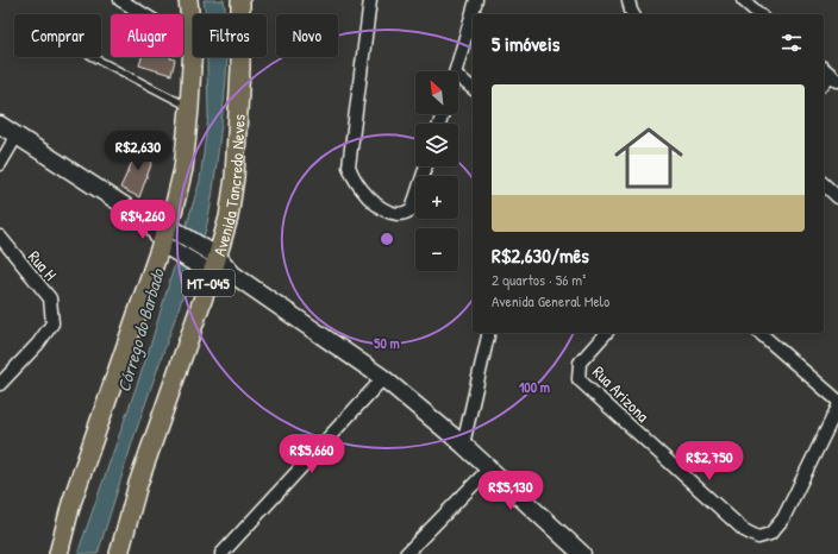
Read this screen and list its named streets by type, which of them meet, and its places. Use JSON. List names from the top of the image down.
{
  "streets": {
    "main road": ["Avenida Tancredo Neves", "MT-045"],
    "street": ["Rua H", "Rua Arizona"]
  },
  "water": ["Córrego do Barbado"],
  "north": "top left",
  "page": {
    "chip": [
      "Comprar",
      "Alugar",
      "Filtros",
      "Novo"
    ],
    "heading": "5 imóveis",
    "map_buttons": ["+", "−"],
    "list": [
      {
        "name": "R$2,630/mês",
        "note": "2 quartos · 56 m² · Avenida General Melo"
      }
    ],
    "price": [
      "R$2,630",
      "R$4,260",
      "R$5,660",
      "R$2,750",
      "R$5,130"
    ]
  },
  "rings": ["50 m", "100 m"]
}
